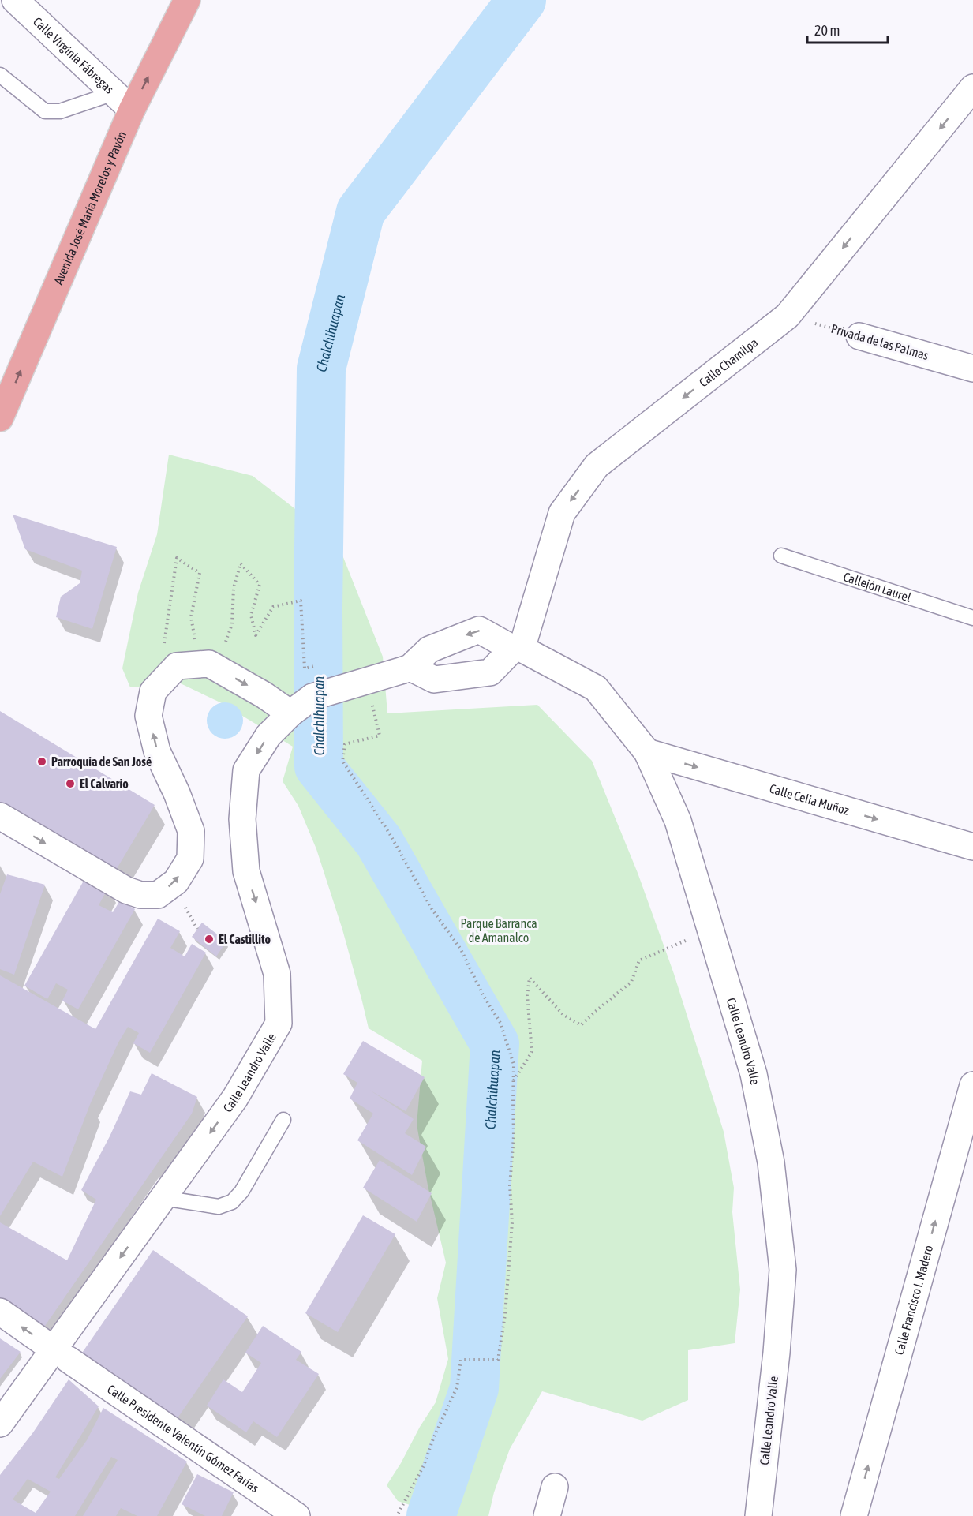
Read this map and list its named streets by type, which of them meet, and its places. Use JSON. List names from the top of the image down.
{
  "streets": {
    "main road": ["Avenida José María Morelos y Pavón"],
    "street": [
      "Calle Virginia Fábregas",
      "Privada de las Palmas",
      "Calle Chamilpa",
      "Calle Celia Muñoz",
      "Calle Leandro Valle",
      "Calle Francisco I. Madero",
      "Calle Presidente Valentín Gómez Farías"
    ],
    "lane": ["Callejón Laurel"]
  },
  "crossings": [
    ["Calle Virginia Fábregas", "Avenida José María Morelos y Pavón"],
    ["Privada de las Palmas", "Calle Chamilpa"],
    ["Calle Chamilpa", "Calle Leandro Valle"],
    ["Calle Celia Muñoz", "Calle Leandro Valle"],
    ["Calle Leandro Valle", "Calle Presidente Valentín Gómez Farías"]
  ],
  "one_way": [
    "Avenida José María Morelos y Pavón",
    "Calle Chamilpa",
    "Calle Celia Muñoz",
    "Calle Leandro Valle",
    "Calle Francisco I. Madero"
  ],
  "water": ["Chalchihuapan"],
  "parks": ["Parque Barranca de Amanalco"],
  "places": ["Parroquia de San José", "El Calvario", "El Castillito"],
  "scale_bar": "20 m"
}
